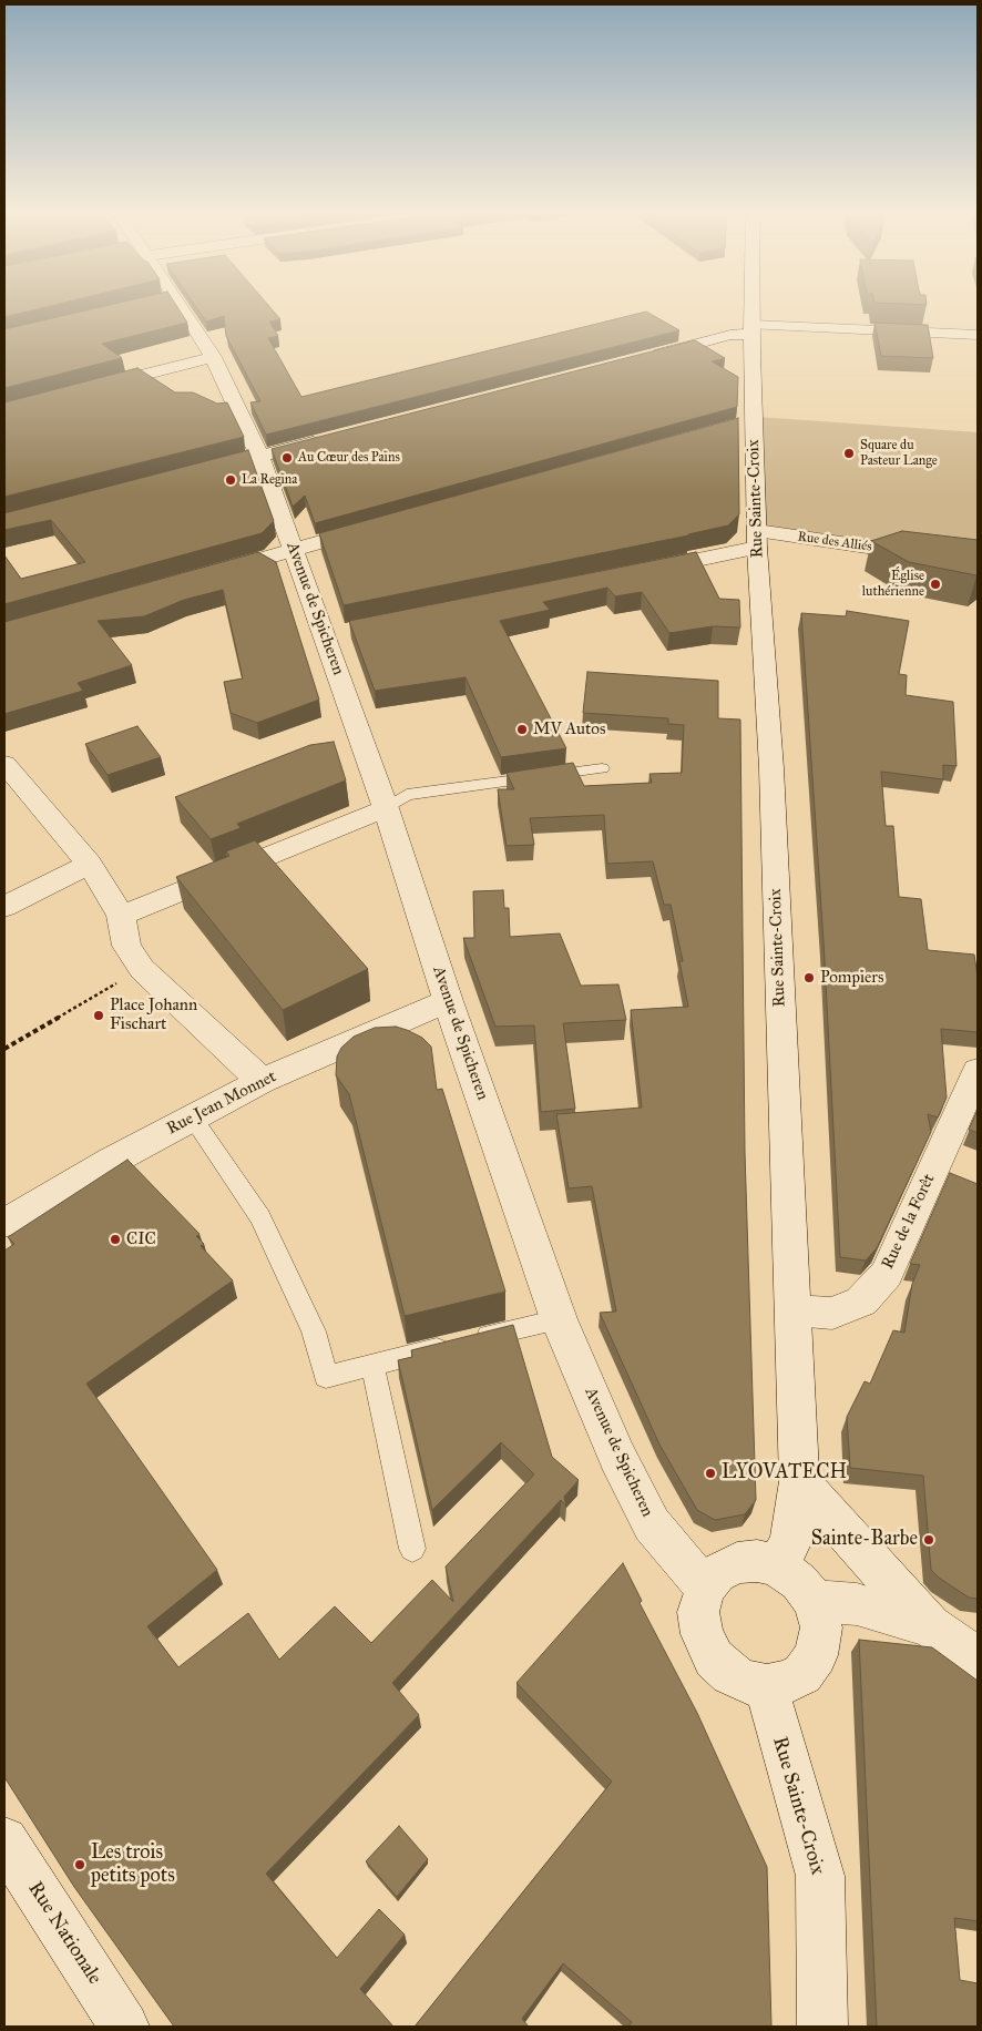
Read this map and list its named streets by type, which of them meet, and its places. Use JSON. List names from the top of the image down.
{
  "streets": {
    "street": [
      "Rue Sainte-Croix",
      "Rue des Alliés",
      "Avenue de Spicheren",
      "Rue Jean Monnet",
      "Rue de la Forêt",
      "Rue Nationale"
    ]
  },
  "crossings": [
    ["Rue Sainte-Croix", "Rue des Alliés"],
    ["Rue Sainte-Croix", "Avenue de Spicheren"],
    ["Rue Sainte-Croix", "Rue de la Forêt"],
    ["Avenue de Spicheren", "Rue Jean Monnet"]
  ],
  "places": [
    "Square du Pasteur Lange",
    "Au Cœur des Pains",
    "La Regina",
    "Église luthérienne",
    "MV Autos",
    "Pompiers",
    "Place Johann Fischart",
    "CIC",
    "LYOVATECH",
    "Sainte-Barbe",
    "Les trois petits pots"
  ]
}
